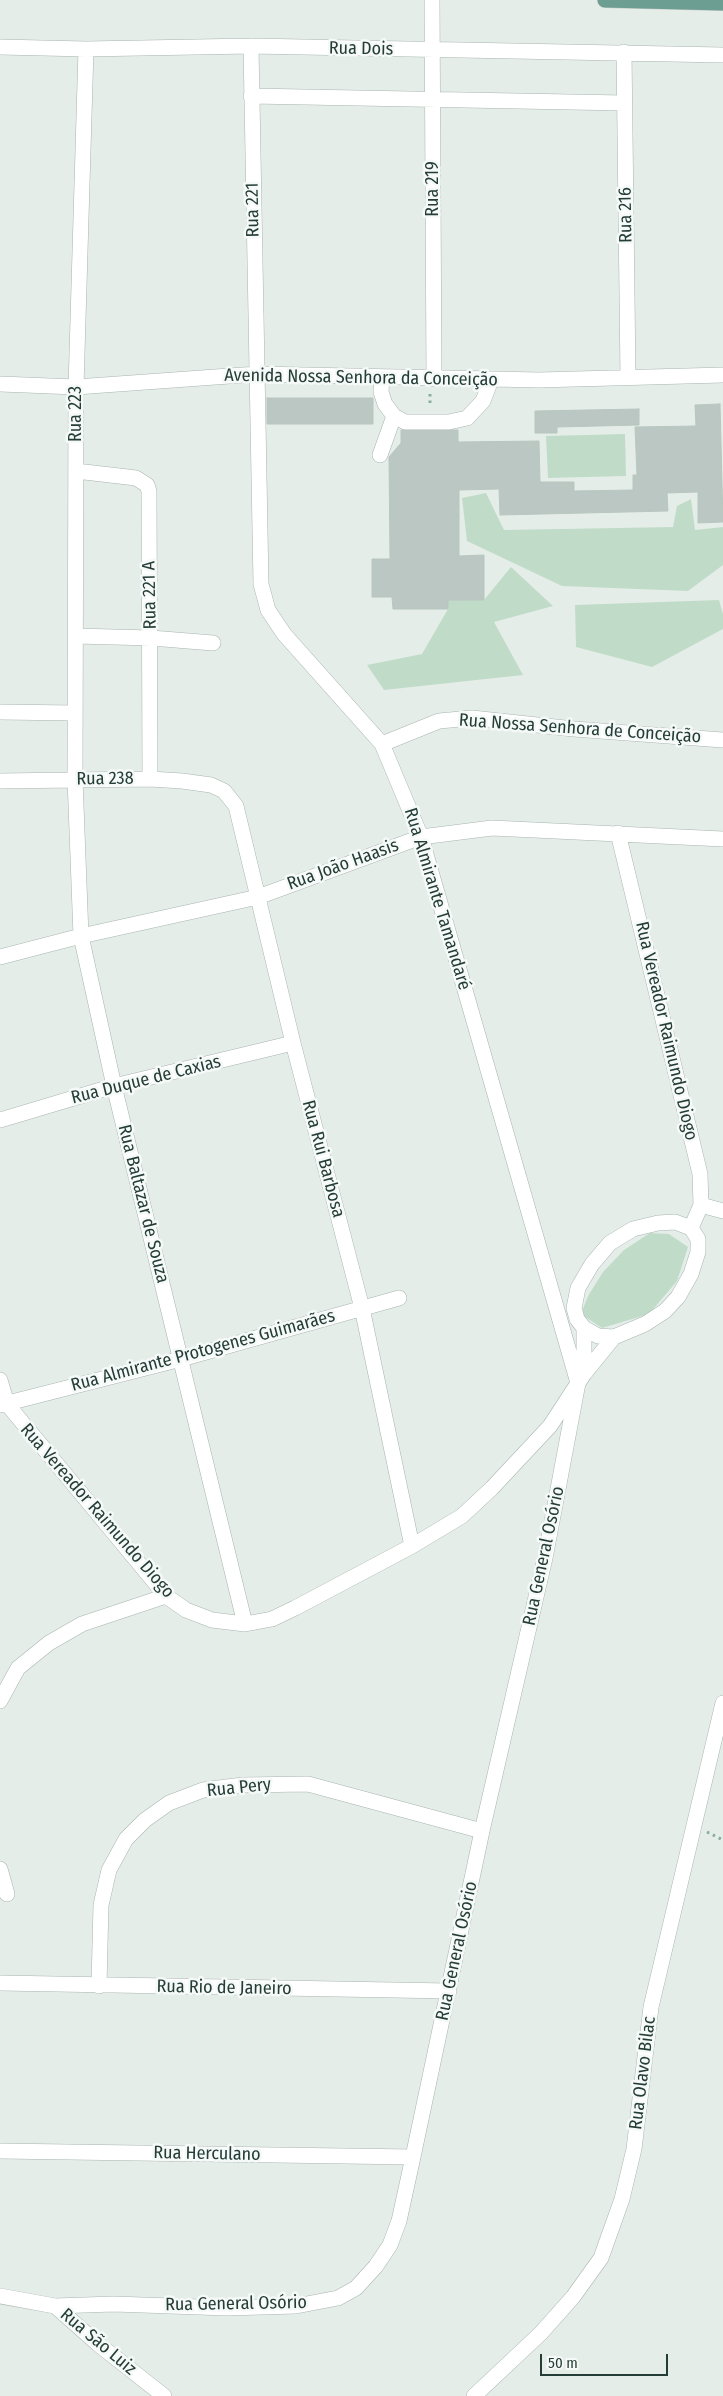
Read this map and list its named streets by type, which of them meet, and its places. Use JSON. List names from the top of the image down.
{
  "streets": {
    "street": [
      "Rua Dois",
      "Rua 219",
      "Rua 221",
      "Rua 216",
      "Avenida Nossa Senhora da Conceição",
      "Rua 223",
      "Rua 221 A",
      "Rua Nossa Senhora de Conceição",
      "Rua 238",
      "Rua João Haasis",
      "Rua Almirante Tamandaré",
      "Rua Vereador Raimundo Diogo",
      "Rua Duque de Caxias",
      "Rua Rui Barbosa",
      "Rua Baltazar de Souza",
      "Rua Almirante Protogenes Guimarães",
      "Rua General Osório",
      "Rua Pery",
      "Rua Rio de Janeiro",
      "Rua Olavo Bilac",
      "Rua Herculano",
      "Rua São Luiz"
    ]
  },
  "crossings": [
    ["Rua Dois", "Rua 219"],
    ["Rua Dois", "Rua 221"],
    ["Rua Dois", "Rua 216"],
    ["Rua Dois", "Rua 223"],
    ["Rua 219", "Avenida Nossa Senhora da Conceição"],
    ["Rua 221", "Avenida Nossa Senhora da Conceição"],
    ["Rua 221", "Rua Almirante Tamandaré"],
    ["Rua 216", "Avenida Nossa Senhora da Conceição"],
    ["Avenida Nossa Senhora da Conceição", "Rua 223"],
    ["Avenida Nossa Senhora da Conceição", "Rua Almirante Tamandaré"],
    ["Rua 223", "Rua 221 A"],
    ["Rua 223", "Rua 238"],
    ["Rua 223", "Rua Baltazar de Souza"],
    ["Rua 221 A", "Rua 238"],
    ["Rua Nossa Senhora de Conceição", "Rua Almirante Tamandaré"],
    ["Rua 238", "Rua Rui Barbosa"],
    ["Rua 238", "Rua Baltazar de Souza"],
    ["Rua João Haasis", "Rua Almirante Tamandaré"],
    ["Rua João Haasis", "Rua Vereador Raimundo Diogo"],
    ["Rua João Haasis", "Rua Rui Barbosa"],
    ["Rua João Haasis", "Rua Baltazar de Souza"],
    ["Rua Almirante Tamandaré", "Rua General Osório"],
    ["Rua Vereador Raimundo Diogo", "Rua Rui Barbosa"],
    ["Rua Vereador Raimundo Diogo", "Rua Baltazar de Souza"],
    ["Rua Vereador Raimundo Diogo", "Rua Almirante Protogenes Guimarães"],
    ["Rua Vereador Raimundo Diogo", "Rua General Osório"],
    ["Rua Duque de Caxias", "Rua Rui Barbosa"],
    ["Rua Duque de Caxias", "Rua Baltazar de Souza"],
    ["Rua Rui Barbosa", "Rua Almirante Protogenes Guimarães"],
    ["Rua Baltazar de Souza", "Rua Almirante Protogenes Guimarães"],
    ["Rua General Osório", "Rua Pery"],
    ["Rua General Osório", "Rua Rio de Janeiro"],
    ["Rua General Osório", "Rua Herculano"],
    ["Rua General Osório", "Rua São Luiz"],
    ["Rua Pery", "Rua Rio de Janeiro"]
  ],
  "scale_bar": "50 m"
}
